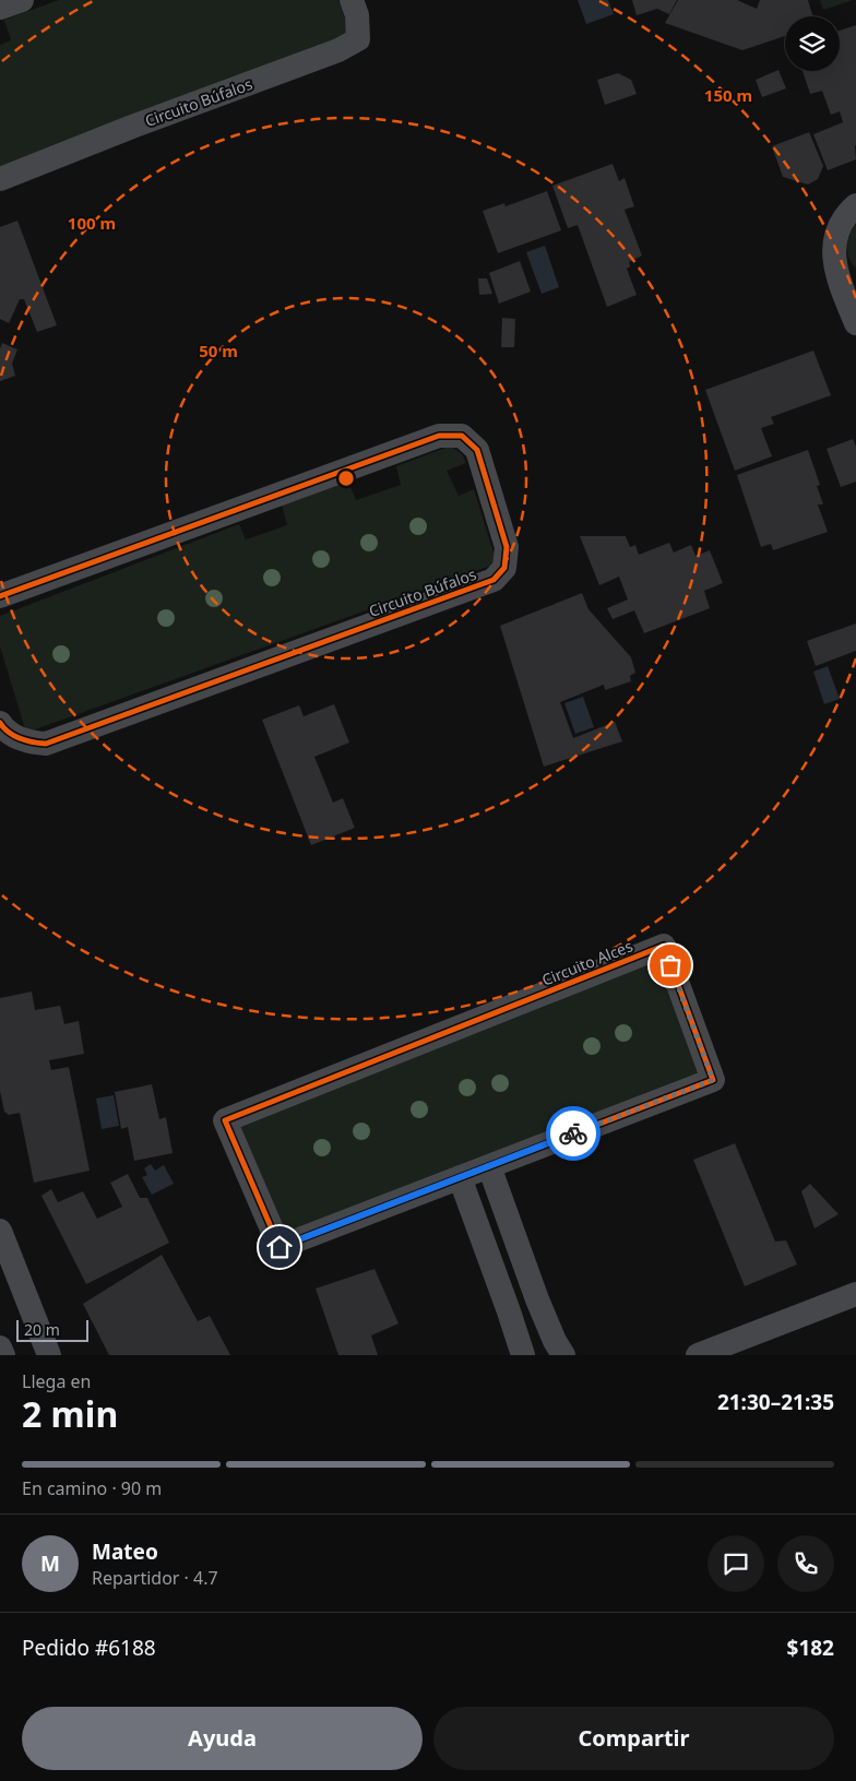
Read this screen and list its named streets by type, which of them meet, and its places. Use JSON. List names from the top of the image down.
{
  "streets": {
    "street": ["Circuito Búfalos", "Circuito Alces"]
  },
  "scale_bar": "20 m",
  "page": {
    "scale": "20 m",
    "heading": ["2 min", "Llega en", "21:30–21:35"],
    "panel": [
      "Mateo",
      "Repartidor · 4.7",
      "Pedido #6188",
      "$182"
    ],
    "bar": "En camino · 90 m",
    "round": "M",
    "buttons": ["Ayuda", "Compartir"]
  },
  "rings": ["150 m", "100 m", "50 m"]
}
